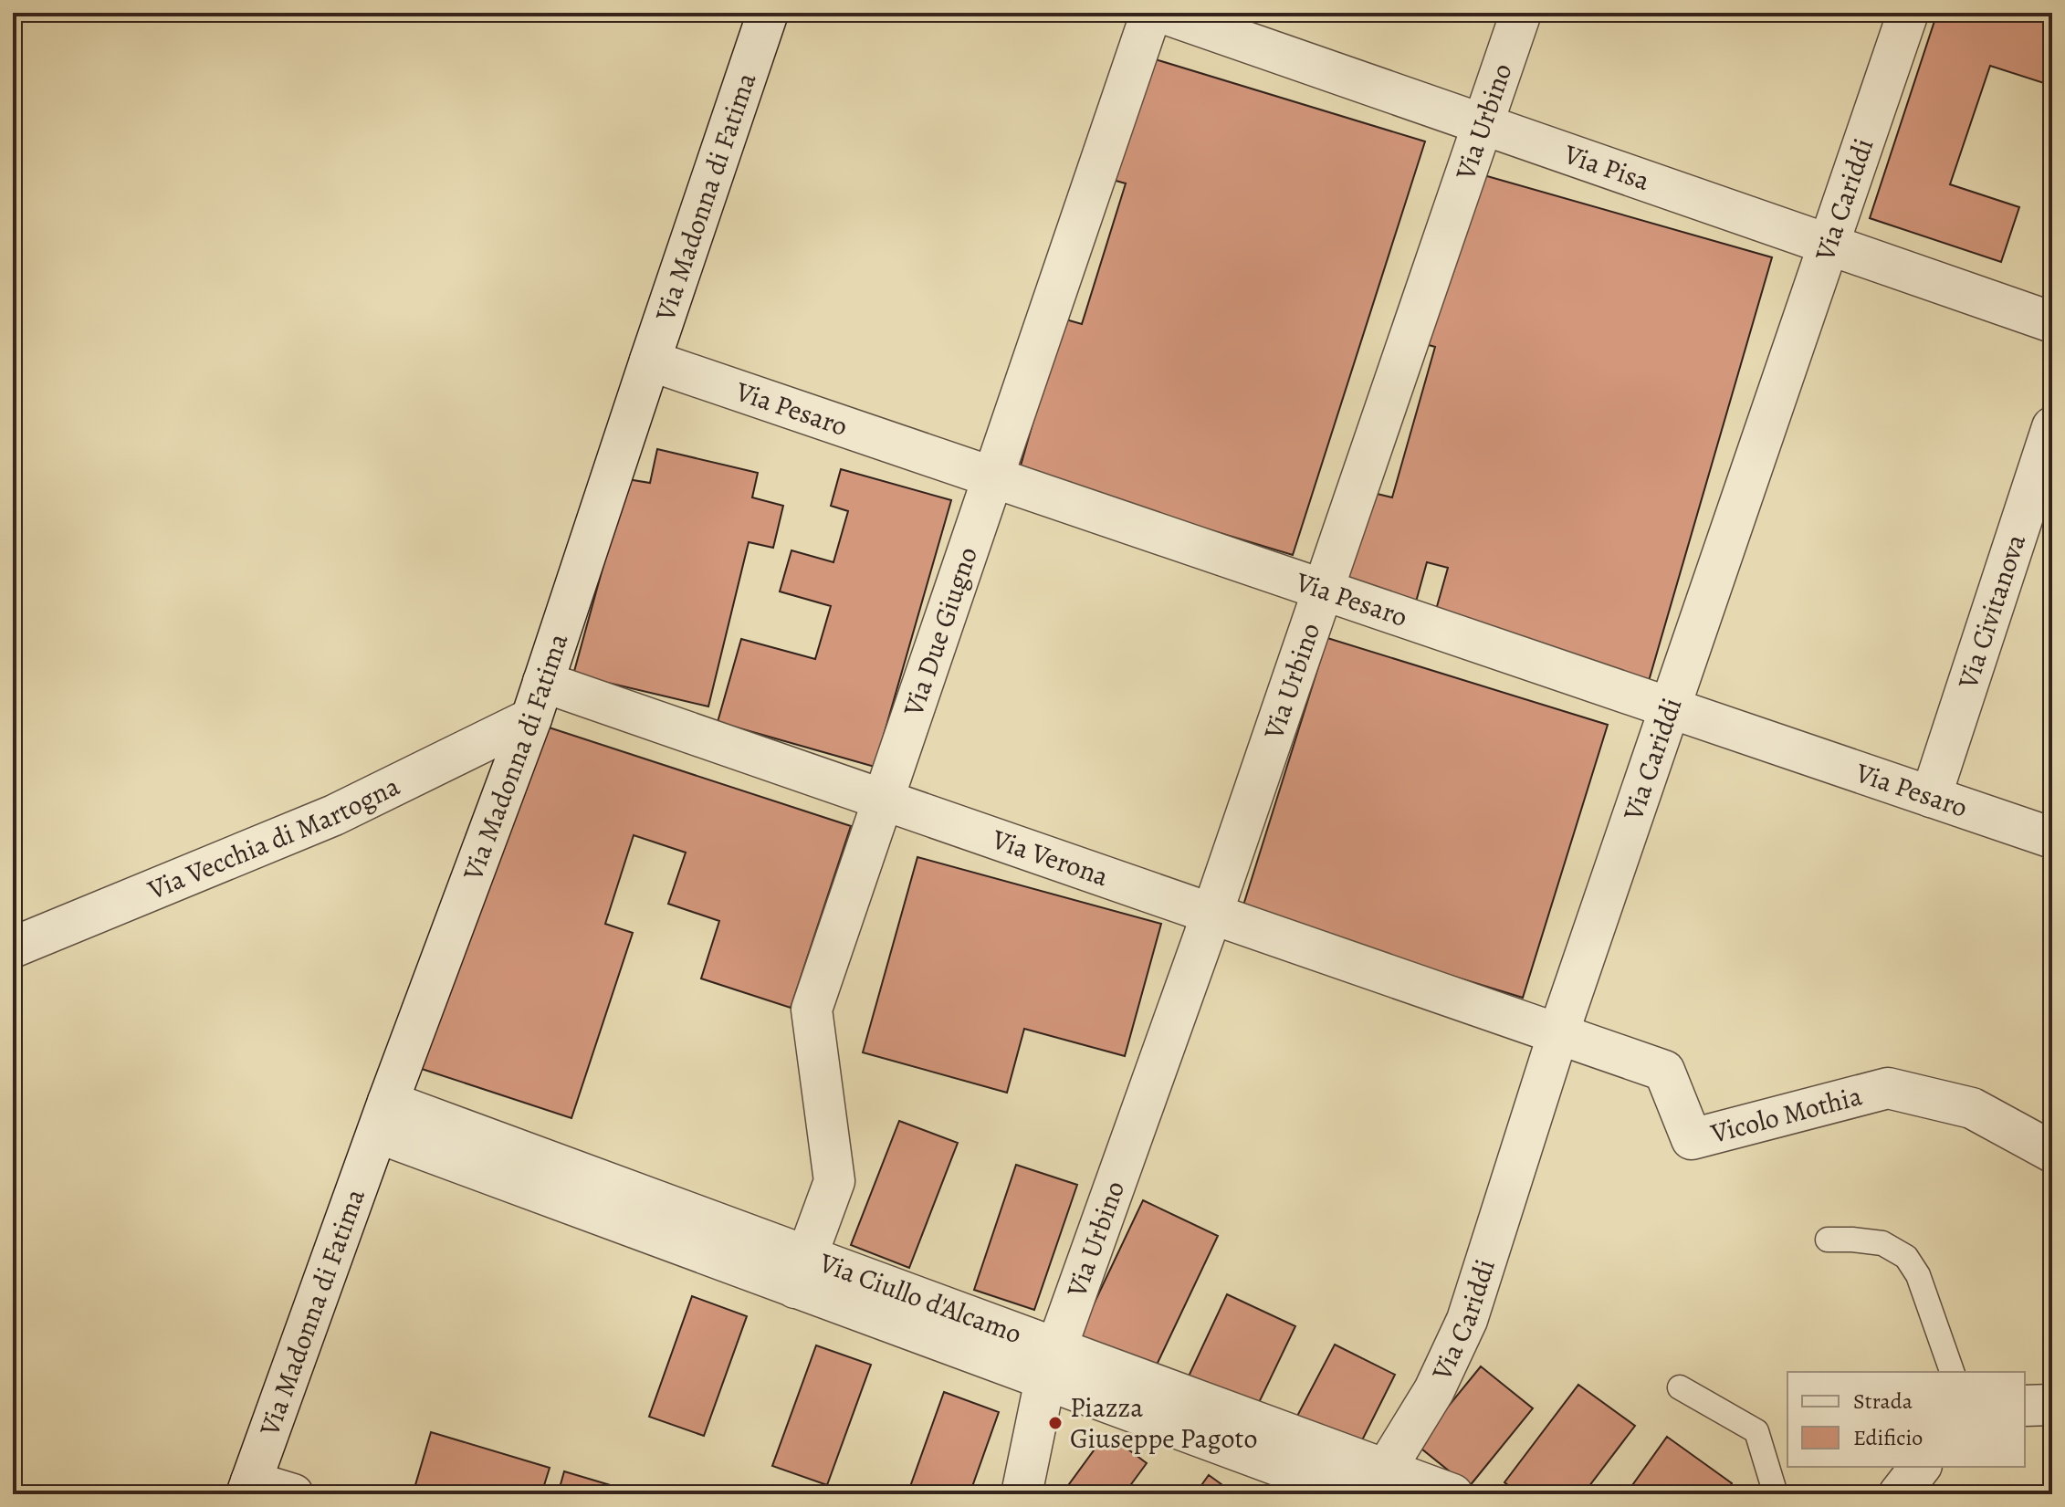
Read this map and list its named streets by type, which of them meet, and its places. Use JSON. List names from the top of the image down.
{
  "streets": {
    "street": [
      "Via Urbino",
      "Via Pisa",
      "Via Madonna di Fatima",
      "Via Cariddi",
      "Via Pesaro",
      "Via Civitanova",
      "Via Due Giugno",
      "Via Vecchia di Martogna",
      "Via Verona",
      "Vicolo Mothia",
      "Via Ciullo d'Alcamo"
    ]
  },
  "crossings": [
    ["Via Urbino", "Via Pisa"],
    ["Via Urbino", "Via Pesaro"],
    ["Via Urbino", "Via Verona"],
    ["Via Urbino", "Via Ciullo d'Alcamo"],
    ["Via Pisa", "Via Cariddi"],
    ["Via Madonna di Fatima", "Via Pesaro"],
    ["Via Madonna di Fatima", "Via Vecchia di Martogna"],
    ["Via Madonna di Fatima", "Via Verona"],
    ["Via Madonna di Fatima", "Via Ciullo d'Alcamo"],
    ["Via Cariddi", "Via Pesaro"],
    ["Via Cariddi", "Via Verona"],
    ["Via Cariddi", "Vicolo Mothia"],
    ["Via Cariddi", "Via Ciullo d'Alcamo"],
    ["Via Pesaro", "Via Civitanova"],
    ["Via Pesaro", "Via Due Giugno"],
    ["Via Due Giugno", "Via Verona"],
    ["Via Due Giugno", "Via Ciullo d'Alcamo"],
    ["Via Vecchia di Martogna", "Via Verona"],
    ["Via Verona", "Vicolo Mothia"]
  ],
  "places": ["Piazza Giuseppe Pagoto"],
  "legend": ["Strada", "Edificio"]
}
